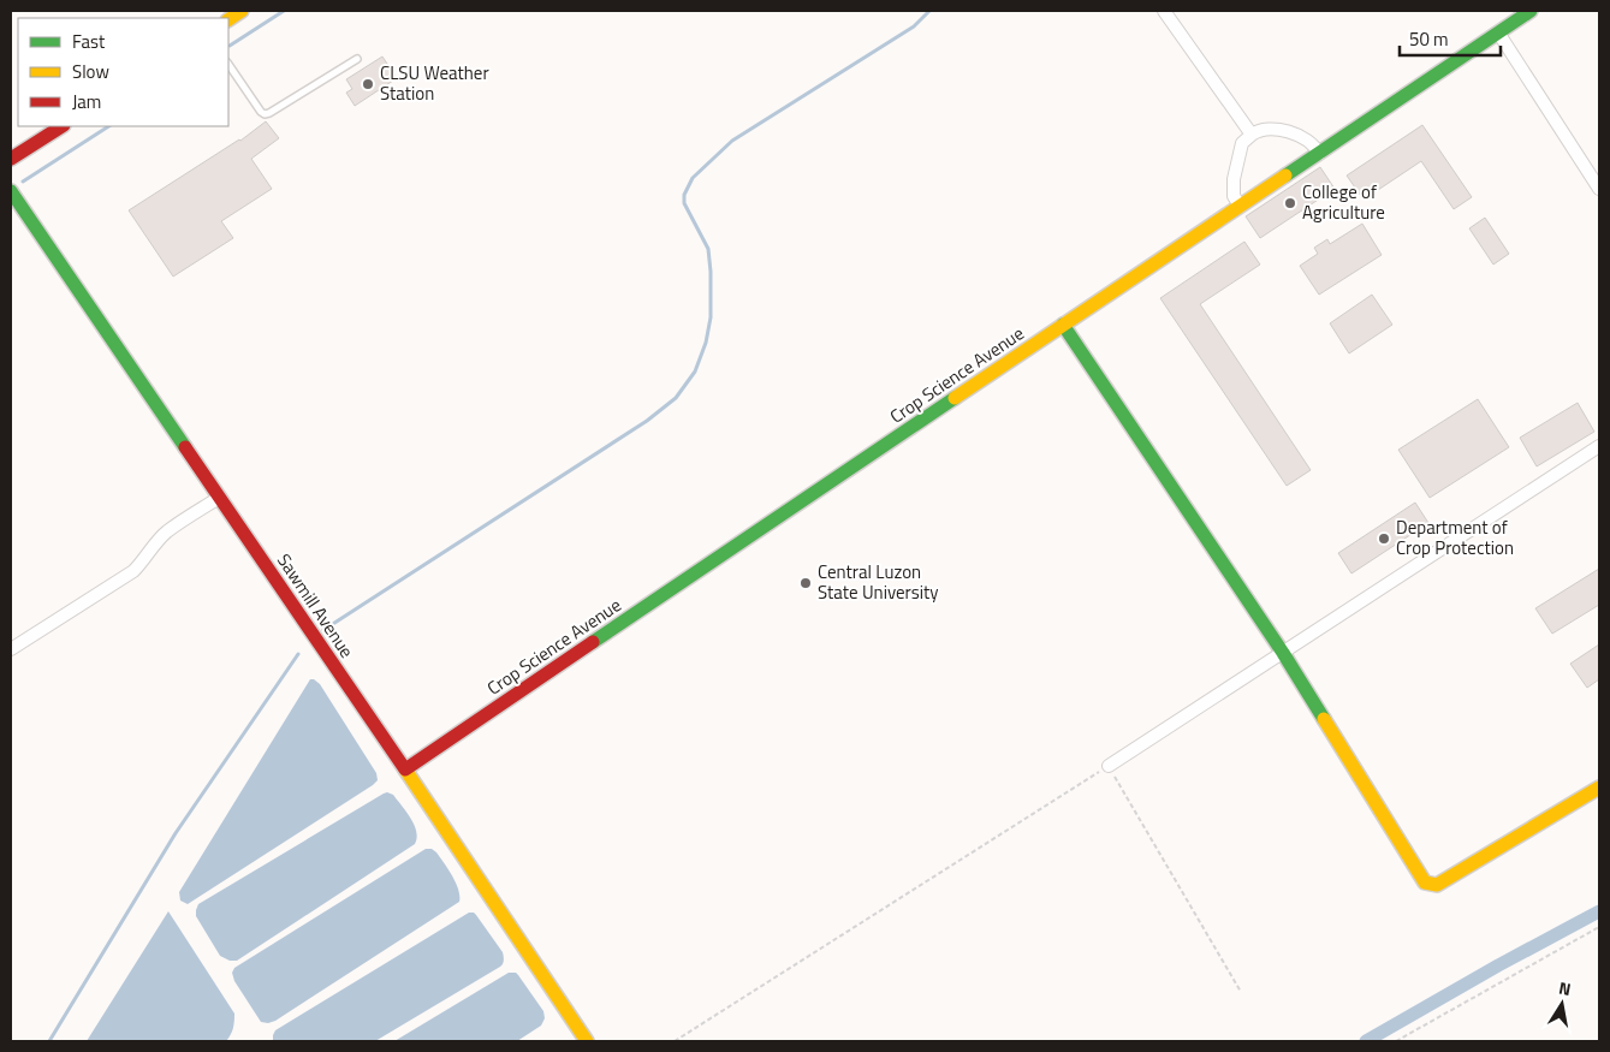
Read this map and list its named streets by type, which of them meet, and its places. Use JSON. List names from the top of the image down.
{
  "streets": {
    "main road": ["Crop Science Avenue", "Sawmill Avenue"]
  },
  "crossings": [
    ["Crop Science Avenue", "Sawmill Avenue"]
  ],
  "places": [
    "CLSU Weather Station",
    "College of Agriculture",
    "Department of Crop Protection",
    "Central Luzon State University"
  ],
  "legend": ["Fast", "Slow", "Jam"],
  "scale_bar": "50 m",
  "north": "top"
}
